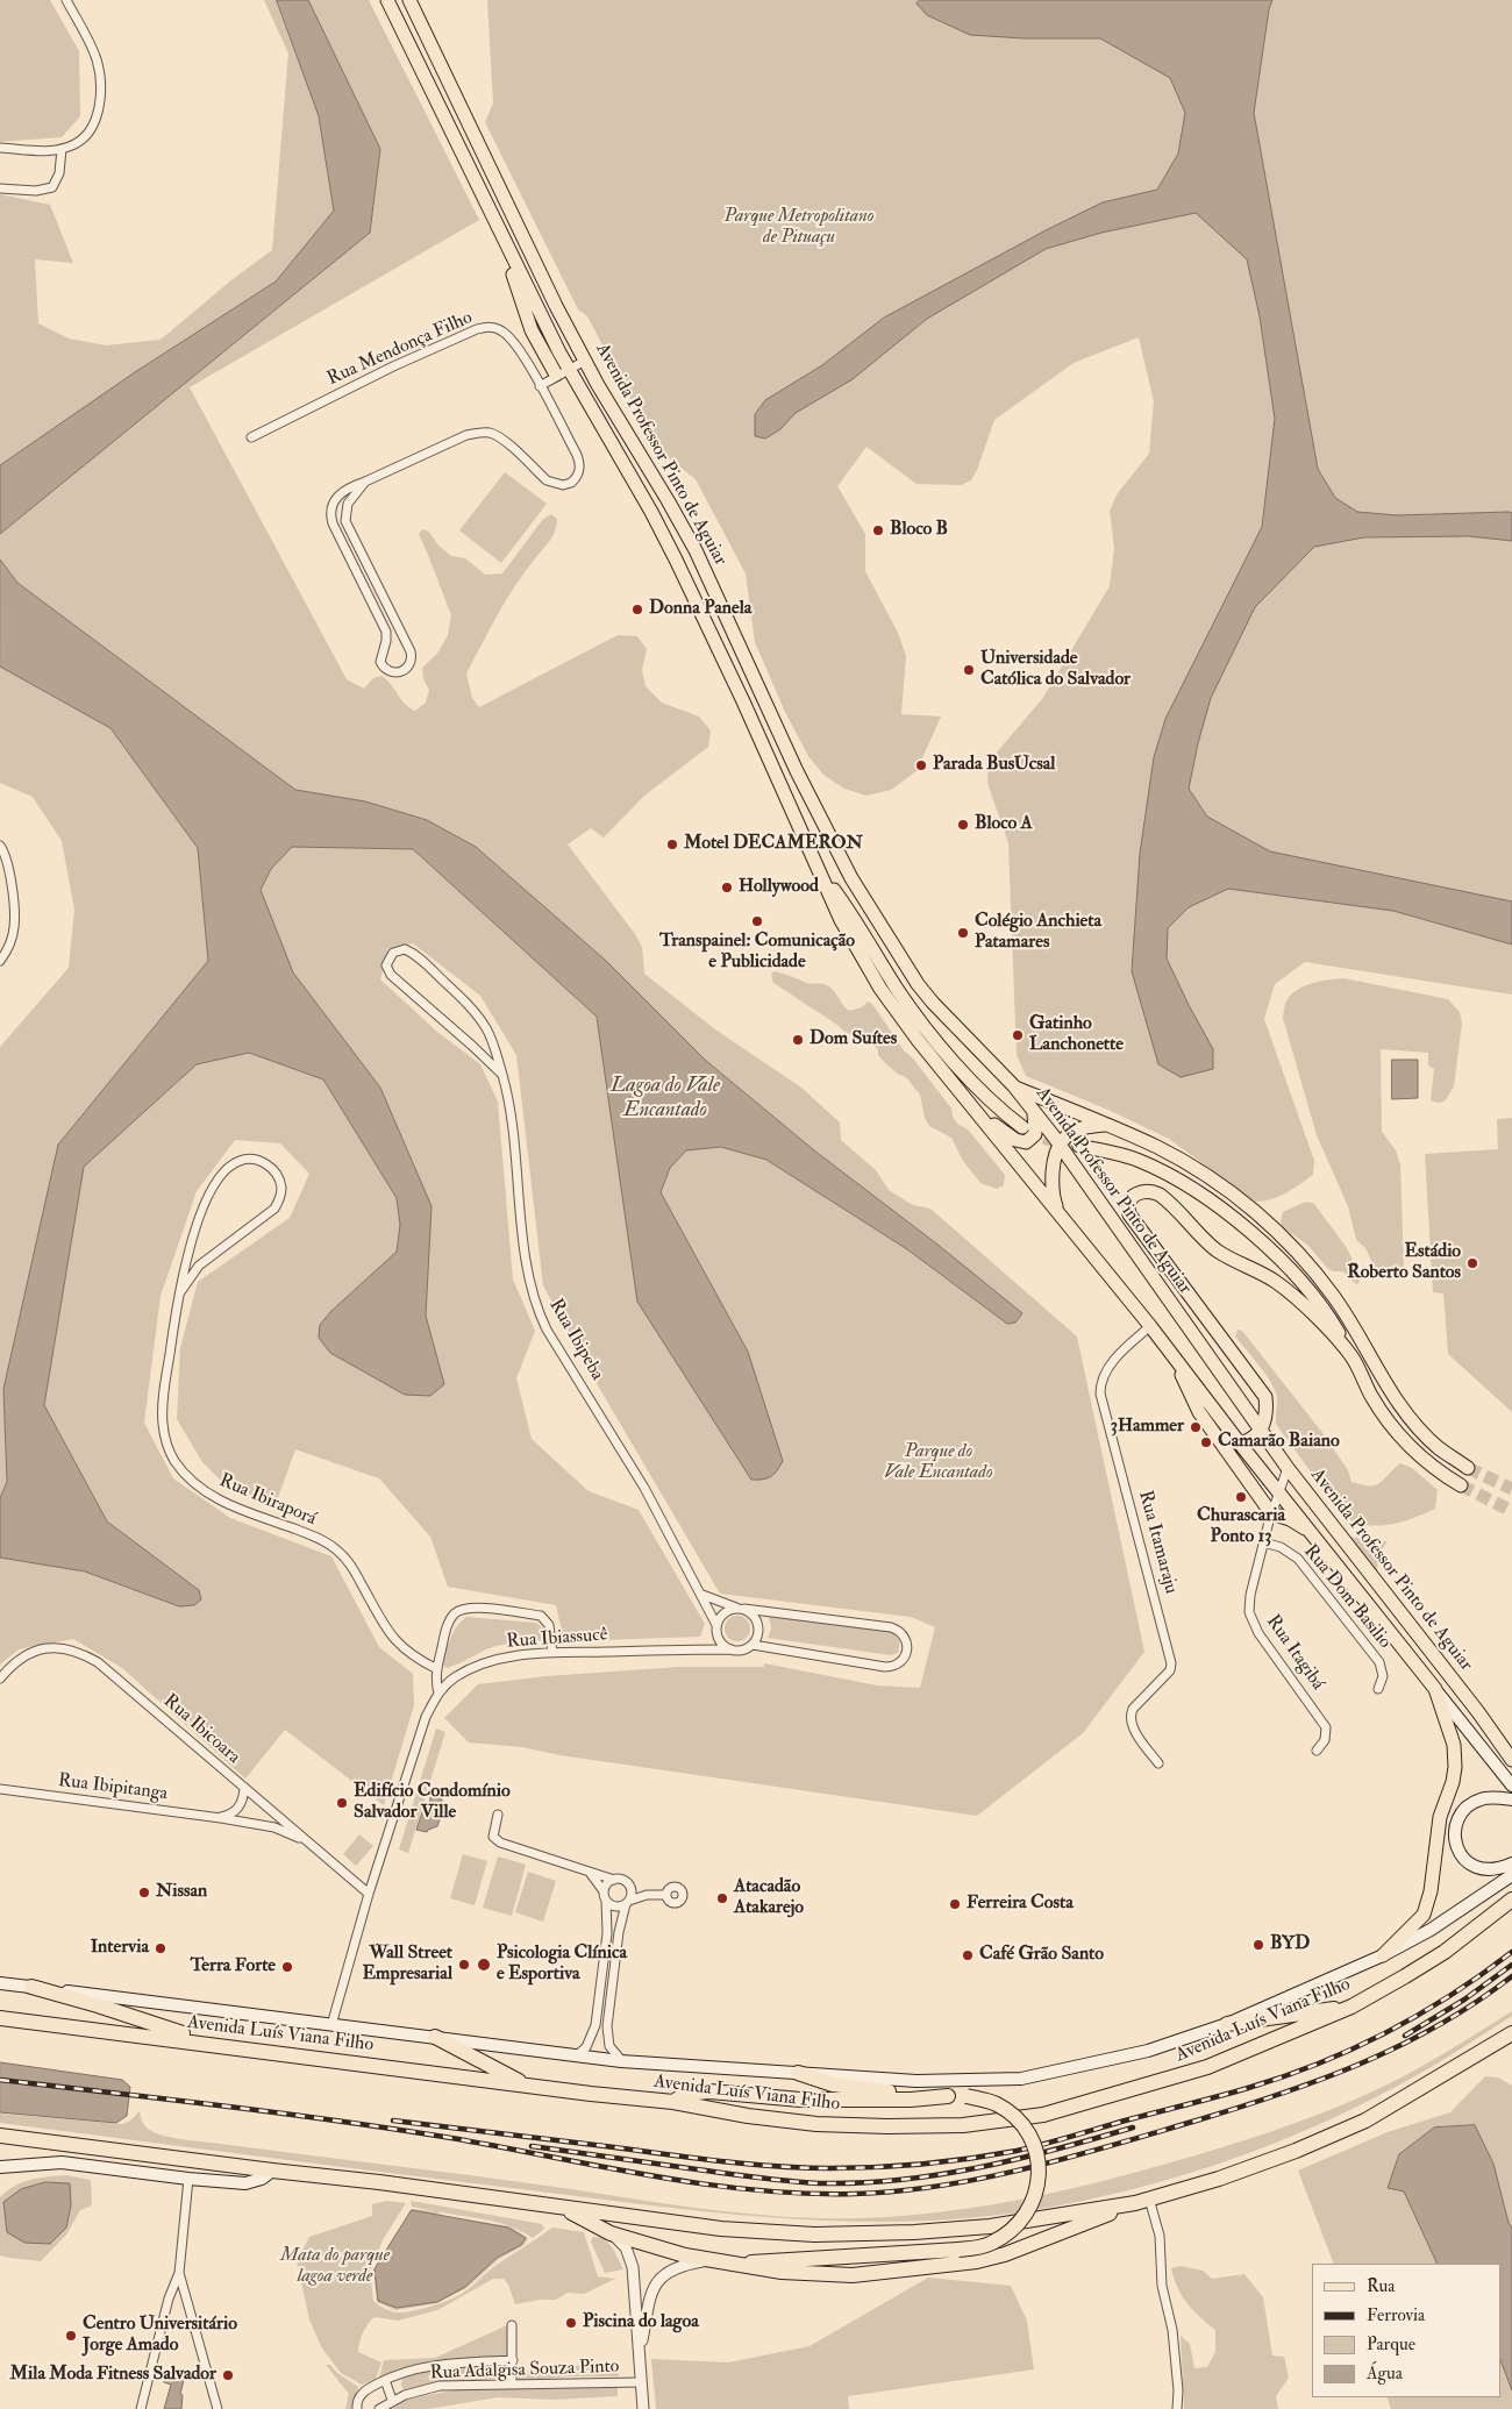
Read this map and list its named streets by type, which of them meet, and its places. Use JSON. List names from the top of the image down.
{
  "streets": {
    "highway": ["Avenida Luís Viana Filho"],
    "main road": ["Avenida Professor Pinto de Aguiar"],
    "street": [
      "Rua Mendonça Filho",
      "Rua Ibipeba",
      "Rua Ibiraporá",
      "Rua Itamaraju",
      "Rua Dom Basilio",
      "Rua Ibiassucê",
      "Rua Itagibá",
      "Rua Ibicoara",
      "Rua Ibipitanga",
      "Rua Adalgisa Souza Pinto"
    ]
  },
  "crossings": [
    ["Avenida Professor Pinto de Aguiar", "Rua Itamaraju"],
    ["Avenida Professor Pinto de Aguiar", "Rua Itagibá"],
    ["Avenida Professor Pinto de Aguiar", "Avenida Luís Viana Filho"],
    ["Rua Ibipeba", "Rua Ibiassucê"],
    ["Rua Dom Basilio", "Rua Itagibá"],
    ["Rua Ibiassucê", "Rua Ibicoara"],
    ["Rua Ibiassucê", "Avenida Luís Viana Filho"],
    ["Rua Ibicoara", "Rua Ibipitanga"]
  ],
  "water": ["Lagoa do Vale Encantado"],
  "parks": ["Parque Metropolitano de Pituaçu", "Parque do Vale Encantado", "Mata do parque lagoa verde"],
  "places": [
    "Bloco B",
    "Donna Panela",
    "Universidade Católica do Salvador",
    "Parada BusUcsal",
    "Bloco A",
    "Motel DECAMERON",
    "Hollywood",
    "Transpainel: Comunicação e Publicidade",
    "Colégio Anchieta Patamares",
    "Gatinho Lanchonette",
    "Dom Suítes",
    "Estádio Roberto Santos",
    "3Hammer",
    "Camarão Baiano",
    "Churascaria Ponto 13",
    "Edifício Condomínio Salvador Ville",
    "Nissan",
    "Atacadão Atakarejo",
    "Ferreira Costa",
    "BYD",
    "Intervia",
    "Café Grão Santo",
    "Wall Street Empresarial",
    "Psicologia Clínica e Esportiva",
    "Terra Forte",
    "Piscina do lagoa",
    "Centro Universitário Jorge Amado",
    "Mila Moda Fitness Salvador"
  ],
  "legend": [
    "Rua",
    "Ferrovia",
    "Parque",
    "Água"
  ]
}
